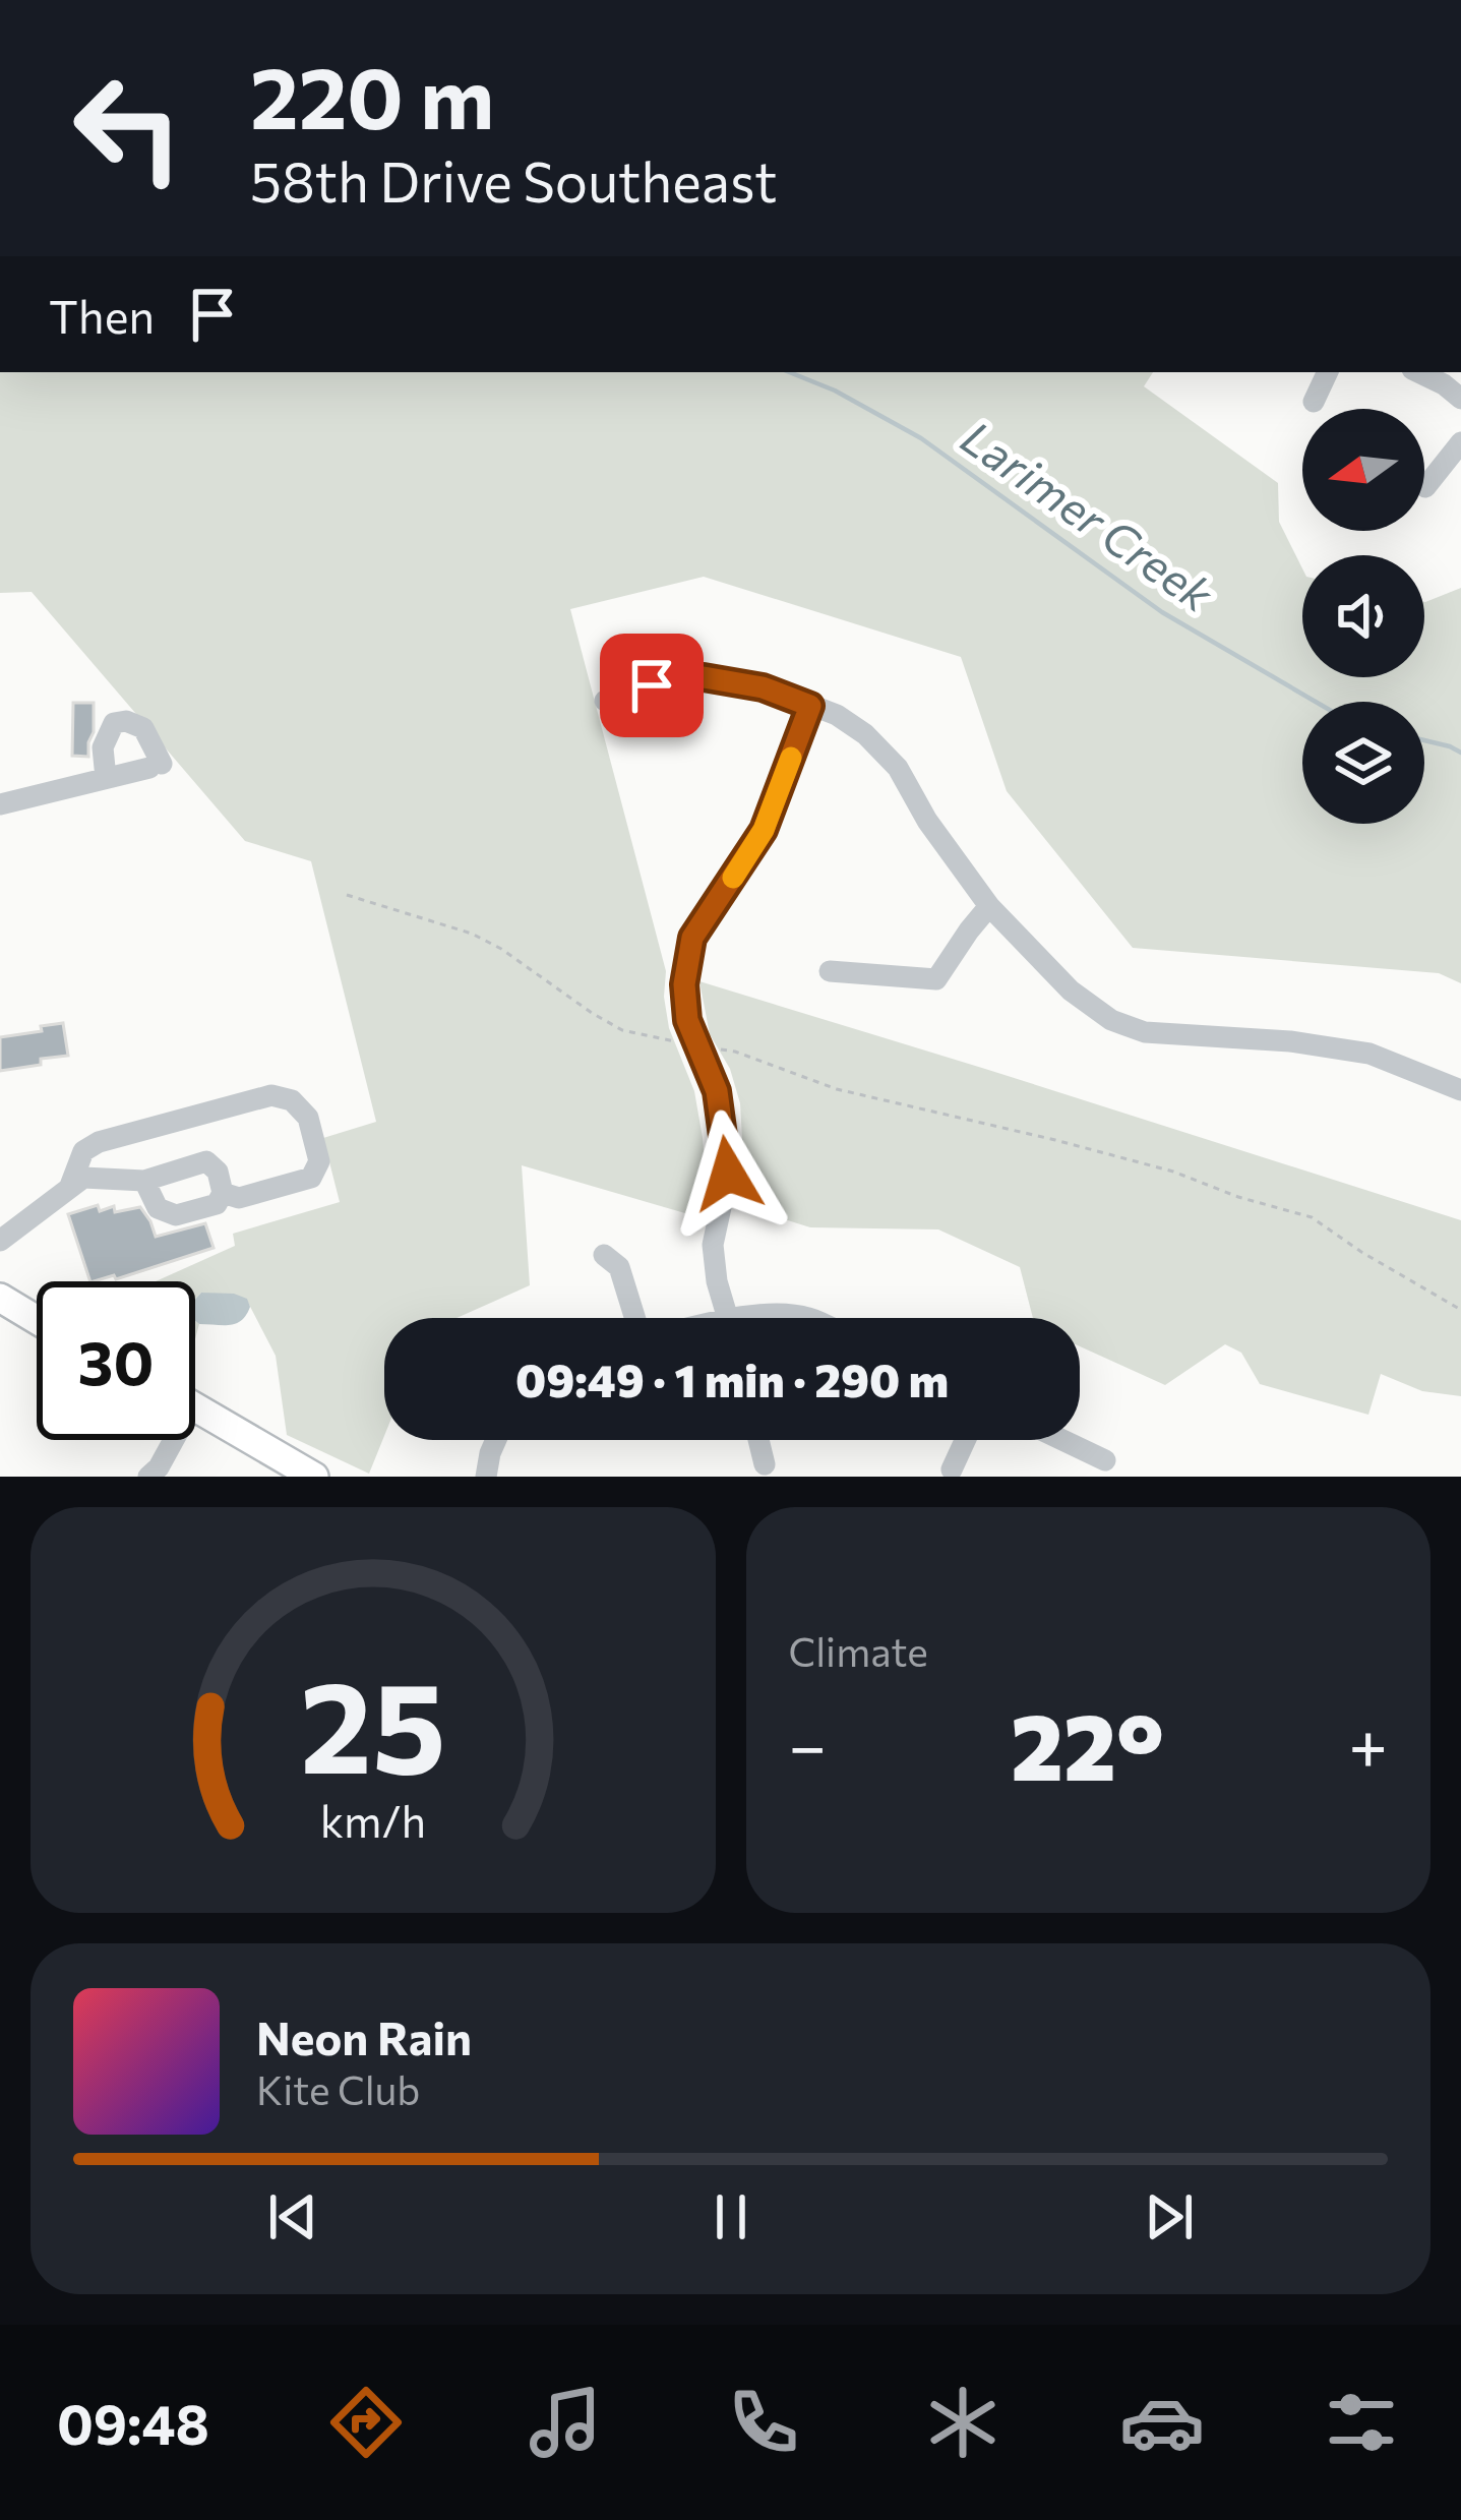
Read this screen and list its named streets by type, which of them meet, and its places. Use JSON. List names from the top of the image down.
{
  "water": ["Larimer Creek"],
  "north": "left",
  "page": {
    "turn": ["220 m", "58th Drive Southeast"],
    "then": "Then",
    "limit": "30",
    "trip": "09:49 · 1 min · 290 m",
    "tile": "Climate",
    "heat": ["−", "22°", "+"],
    "song": ["Neon Rain", "Kite Club"],
    "tabs": "09:48",
    "gauge": ["25", "km/h"]
  }
}
